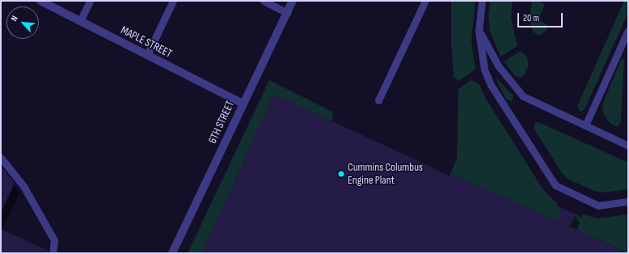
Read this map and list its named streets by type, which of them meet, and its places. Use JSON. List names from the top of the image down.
{
  "streets": {
    "street": ["MAPLE STREET", "6TH STREET"]
  },
  "crossings": [
    ["MAPLE STREET", "6TH STREET"]
  ],
  "places": ["Cummins Columbus Engine Plant"],
  "scale_bar": "20 m",
  "north": "top left"
}
